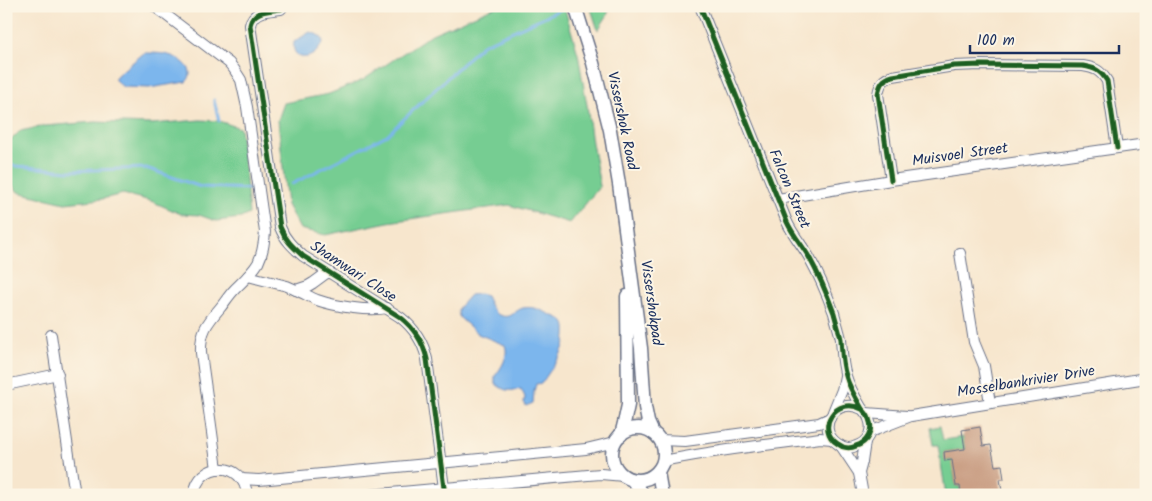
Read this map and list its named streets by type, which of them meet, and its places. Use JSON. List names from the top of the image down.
{
  "streets": {
    "main road": ["Vissershok Road", "Vissershokpad"],
    "street": [
      "Muisvoel Street",
      "Falcon Street",
      "Shamwari Close",
      "Mosselbankrivier Drive"
    ]
  },
  "crossings": [
    ["Vissershok Road", "Vissershokpad"],
    ["Muisvoel Street", "Falcon Street"],
    ["Falcon Street", "Mosselbankrivier Drive"]
  ],
  "scale_bar": "100 m"
}
